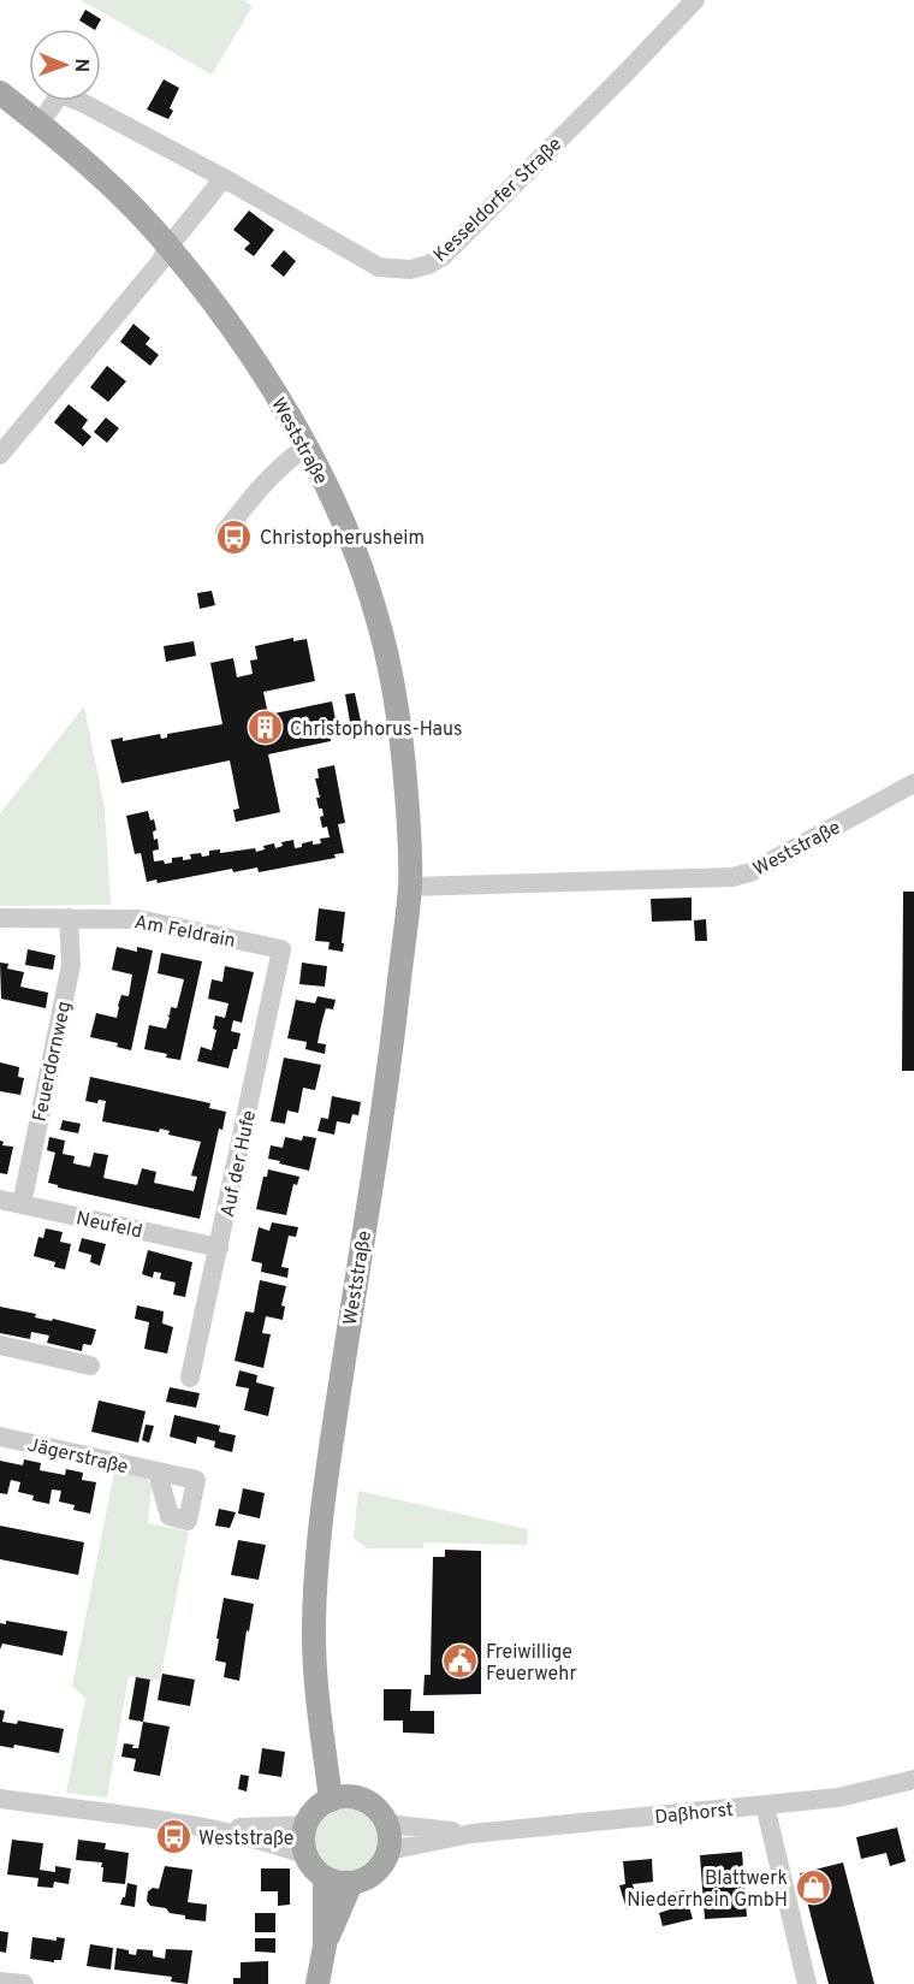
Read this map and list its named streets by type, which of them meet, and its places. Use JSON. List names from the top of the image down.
{
  "streets": {
    "main road": ["Weststraße"],
    "street": [
      "Kesseldorfer Straße",
      "Am Feldrain",
      "Feuerdornweg",
      "Auf der Hufe",
      "Neufeld",
      "Jägerstraße",
      "Daßhorst"
    ]
  },
  "crossings": [
    ["Kesseldorfer Straße", "Weststraße"],
    ["Weststraße", "Daßhorst"],
    ["Am Feldrain", "Feuerdornweg"],
    ["Am Feldrain", "Auf der Hufe"],
    ["Feuerdornweg", "Neufeld"],
    ["Auf der Hufe", "Neufeld"]
  ],
  "places": {
    "bus stop": ["Christopherusheim", "Weststraße"],
    "building": ["Christophorus-Haus"],
    "public building": ["Freiwillige Feuerwehr"],
    "shop": ["Blattwerk Niederrhein GmbH"]
  },
  "north": "right"
}
